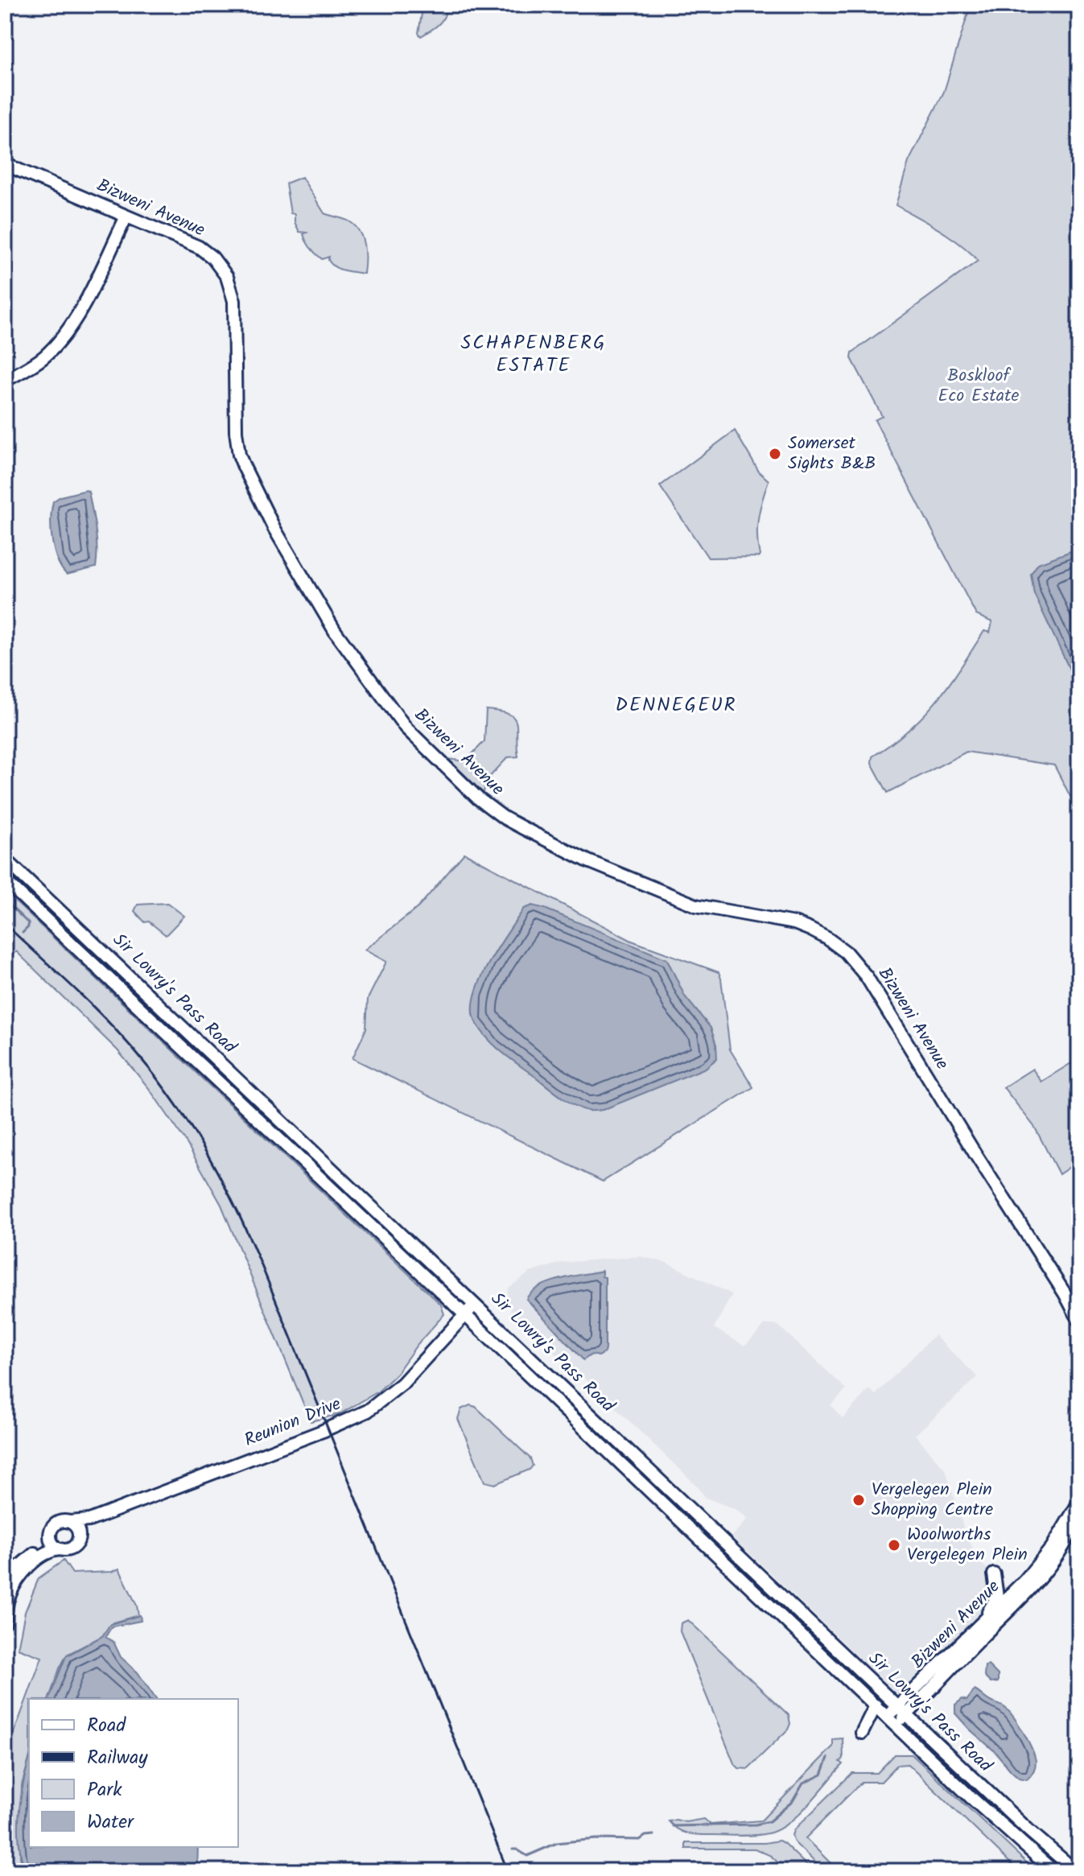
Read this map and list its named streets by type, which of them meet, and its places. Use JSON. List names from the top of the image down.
{
  "streets": {
    "street": ["Bizweni Avenue", "Sir Lowry's Pass Road", "Reunion Drive"]
  },
  "crossings": [
    ["Bizweni Avenue", "Sir Lowry's Pass Road"],
    ["Sir Lowry's Pass Road", "Reunion Drive"]
  ],
  "districts": ["SCHAPENBERG ESTATE", "DENNEGEUR"],
  "parks": ["Boskloof Eco Estate"],
  "places": ["Somerset Sights B&B", "Vergelegen Plein Shopping Centre", "Woolworths Vergelegen Plein"],
  "legend": [
    "Road",
    "Railway",
    "Park",
    "Water"
  ]
}
